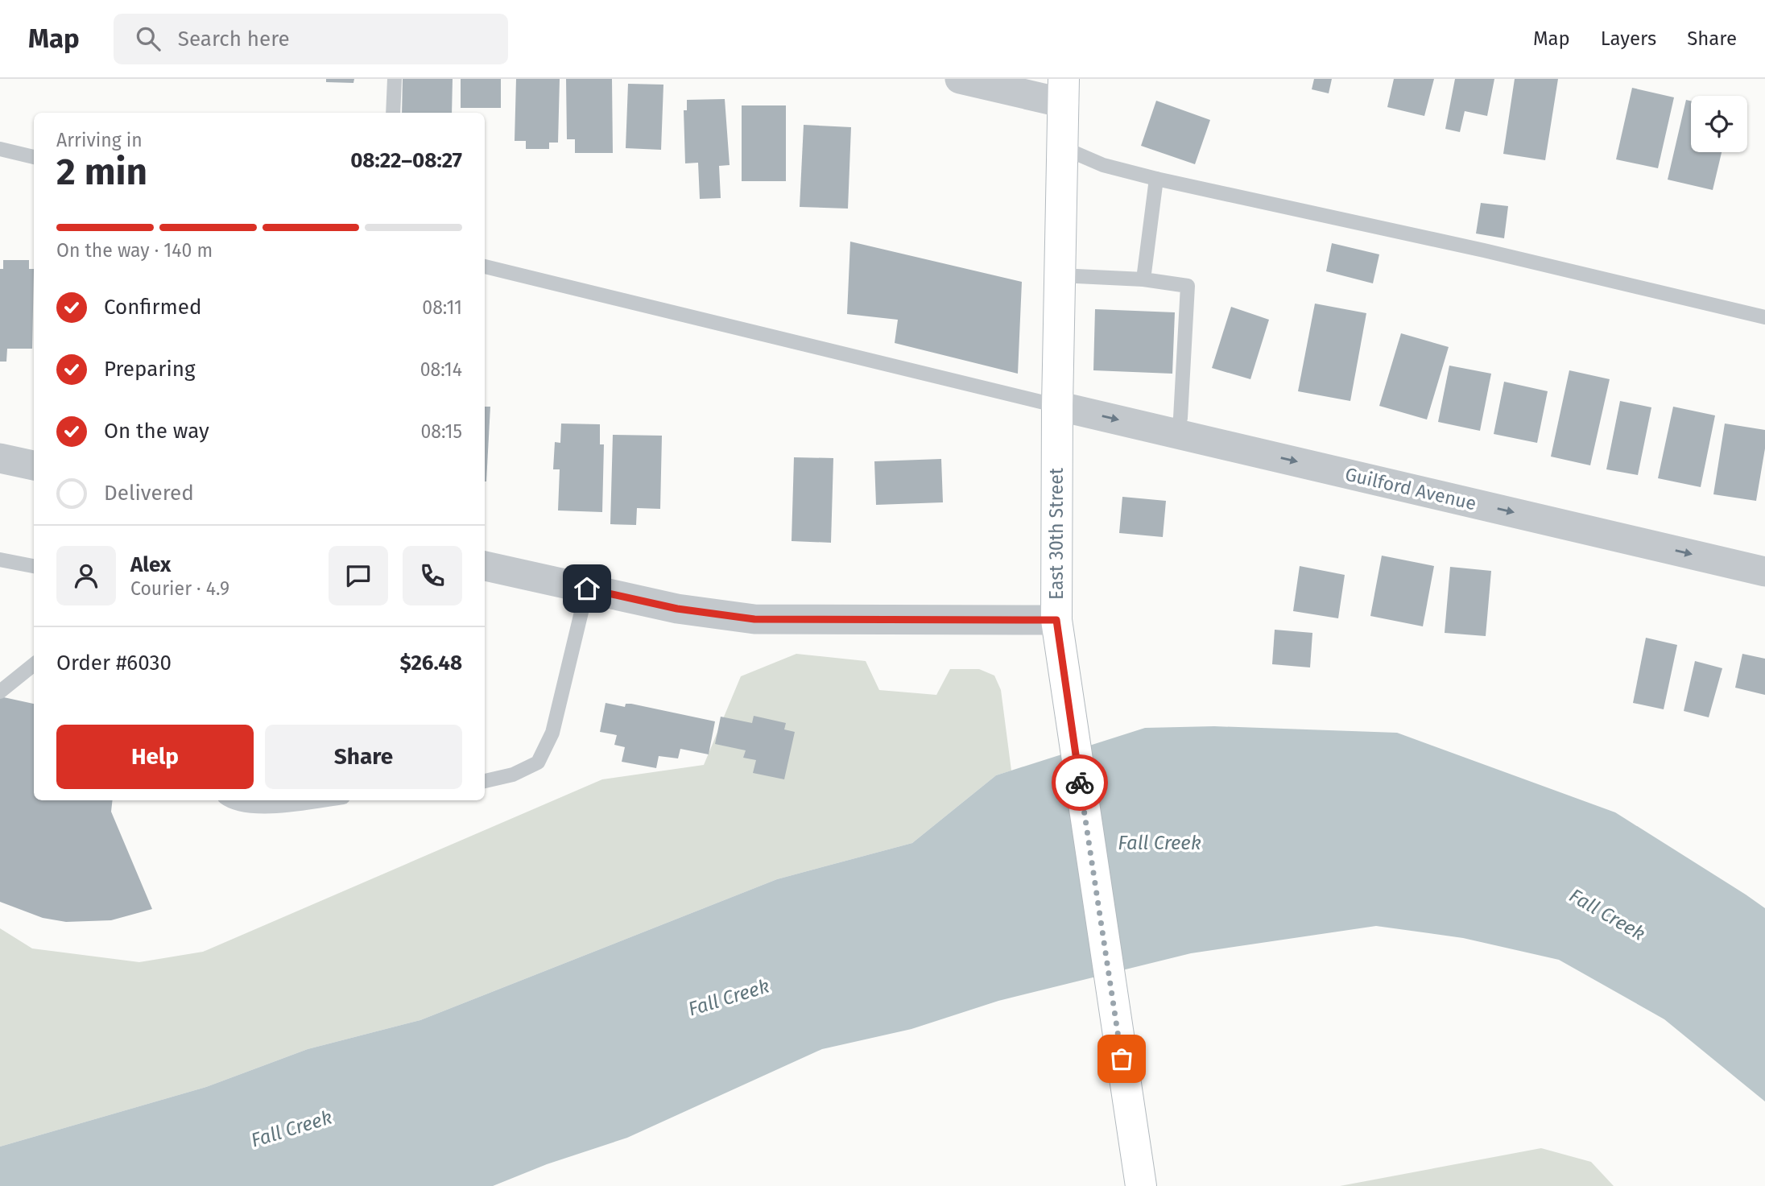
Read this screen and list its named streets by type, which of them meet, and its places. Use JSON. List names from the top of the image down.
{
  "streets": {
    "main road": ["East 30th Street"],
    "street": ["Guilford Avenue"]
  },
  "crossings": [
    ["Guilford Avenue", "East 30th Street"]
  ],
  "one_way": ["Guilford Avenue"],
  "water": ["Fall Creek"],
  "page": {
    "header": "Map",
    "search": "Search here",
    "nav": ["Map", "Layers", "Share"],
    "heading": ["2 min", "Arriving in", "08:22–08:27"],
    "panel": [
      "Alex",
      "Courier · 4.9",
      "Order #6030",
      "$26.48"
    ],
    "bar": "On the way · 140 m",
    "list": [
      ["Confirmed", "08:11"],
      ["Preparing", "08:14"],
      ["On the way", "08:15"],
      "Delivered"
    ],
    "buttons": ["Help", "Share"]
  }
}
